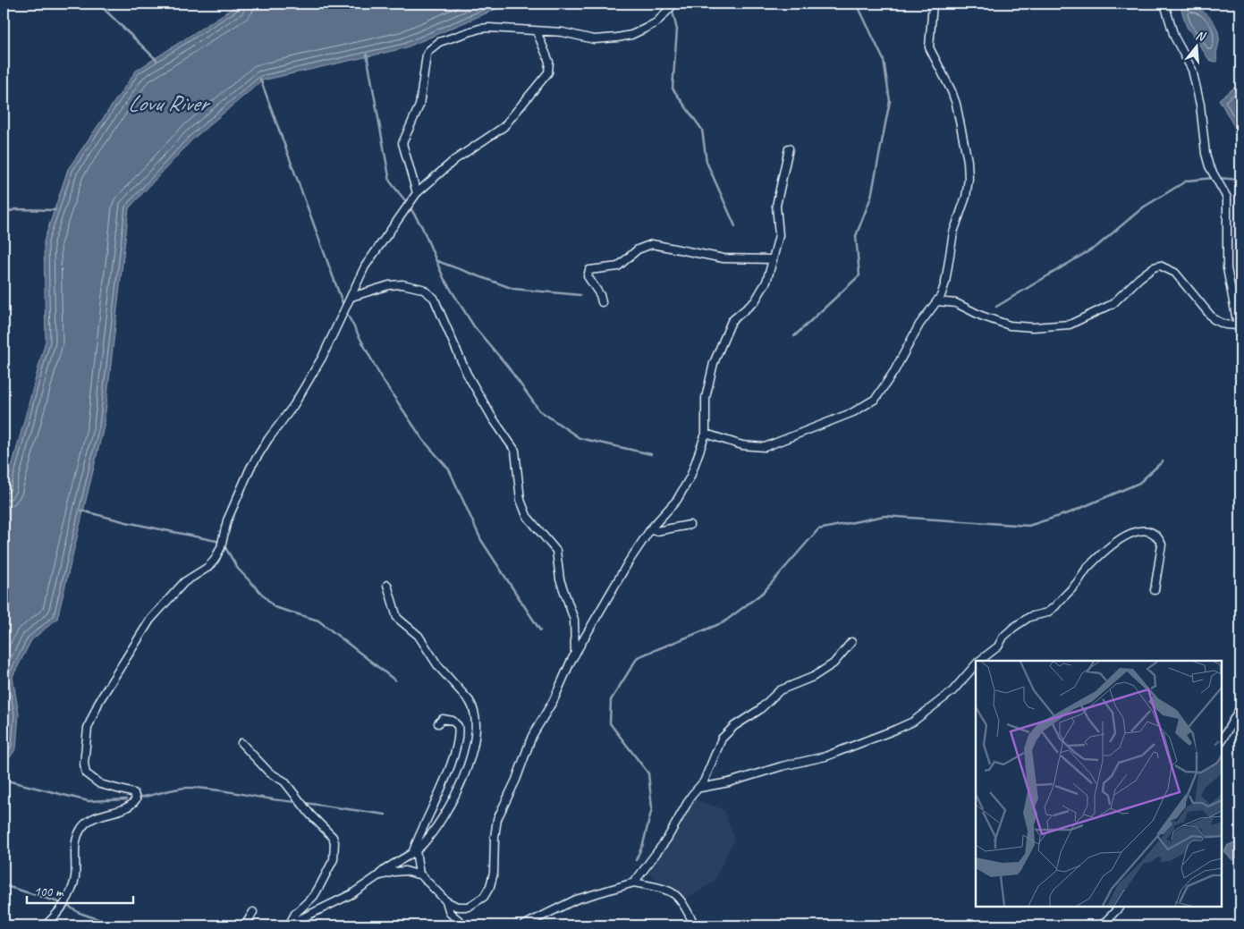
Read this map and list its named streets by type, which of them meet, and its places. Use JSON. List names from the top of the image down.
{
  "water": ["Lovu River"],
  "scale_bar": "100 m",
  "north": "top"
}
